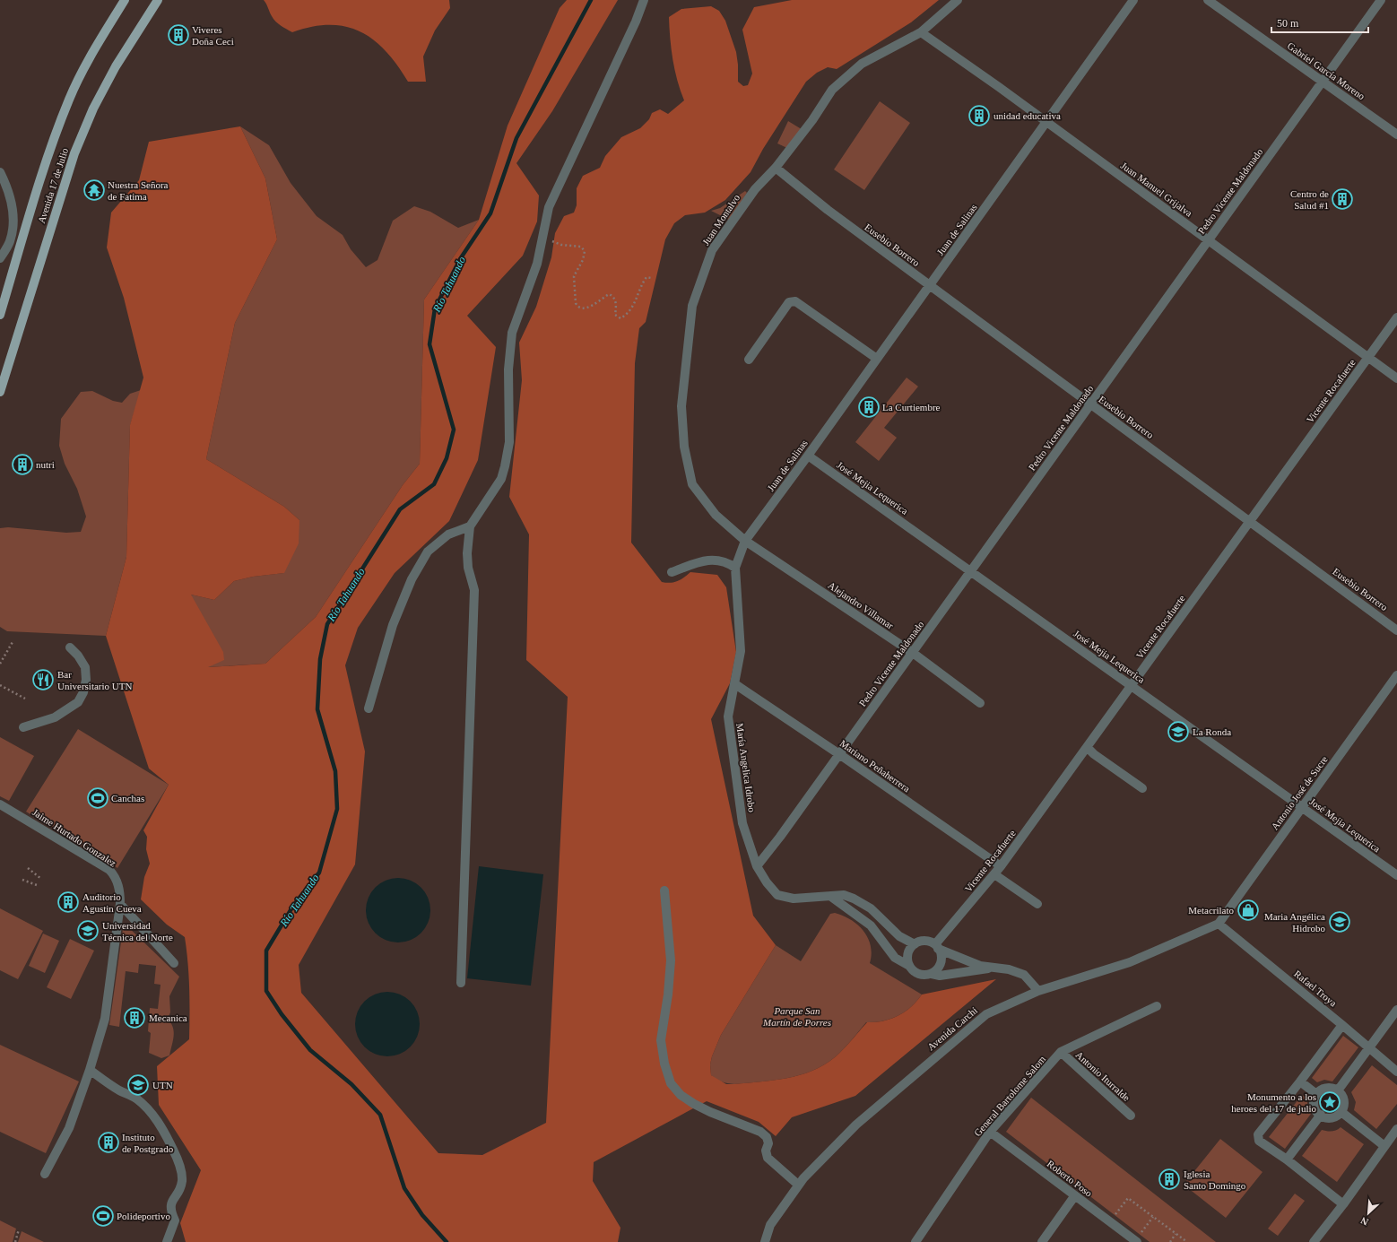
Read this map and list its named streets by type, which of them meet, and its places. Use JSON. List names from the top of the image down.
{
  "streets": {
    "main road": ["Avenida 17 de Julio"],
    "street": [
      "Gabriel García Moreno",
      "Juan Manuel Grijalva",
      "Pedro Vicente Maldonado",
      "Juan Montalvo",
      "Juan de Salinas",
      "Eusebio Borrero",
      "Vicente Rocafuerte",
      "José Mejia Lequerica",
      "Alejandro Villamar",
      "Mariano Peñaherrera",
      "María Angelica Idrobo",
      "Antonio José de Sucre",
      "Jaime Hurtado Gonzalez",
      "Rafael Troya",
      "Avenida Carchi",
      "Antonio Iturralde",
      "General Bartolome Salom",
      "Roberto Poso"
    ]
  },
  "crossings": [
    ["Gabriel García Moreno", "Pedro Vicente Maldonado"],
    ["Juan Manuel Grijalva", "Pedro Vicente Maldonado"],
    ["Juan Manuel Grijalva", "Juan Montalvo"],
    ["Juan Manuel Grijalva", "Juan de Salinas"],
    ["Juan Manuel Grijalva", "Vicente Rocafuerte"],
    ["Pedro Vicente Maldonado", "Eusebio Borrero"],
    ["Pedro Vicente Maldonado", "José Mejia Lequerica"],
    ["Pedro Vicente Maldonado", "Alejandro Villamar"],
    ["Pedro Vicente Maldonado", "Mariano Peñaherrera"],
    ["Pedro Vicente Maldonado", "María Angelica Idrobo"],
    ["Juan Montalvo", "Juan de Salinas"],
    ["Juan Montalvo", "Eusebio Borrero"],
    ["Juan Montalvo", "Alejandro Villamar"],
    ["Juan Montalvo", "María Angelica Idrobo"],
    ["Juan de Salinas", "Eusebio Borrero"],
    ["Juan de Salinas", "José Mejia Lequerica"],
    ["Juan de Salinas", "Alejandro Villamar"],
    ["Juan de Salinas", "María Angelica Idrobo"],
    ["Eusebio Borrero", "Vicente Rocafuerte"],
    ["Vicente Rocafuerte", "José Mejia Lequerica"],
    ["Vicente Rocafuerte", "Mariano Peñaherrera"],
    ["Vicente Rocafuerte", "María Angelica Idrobo"],
    ["José Mejia Lequerica", "Antonio José de Sucre"],
    ["Alejandro Villamar", "María Angelica Idrobo"],
    ["Mariano Peñaherrera", "María Angelica Idrobo"],
    ["Antonio José de Sucre", "Rafael Troya"],
    ["Antonio José de Sucre", "Avenida Carchi"],
    ["Rafael Troya", "Avenida Carchi"],
    ["Antonio Iturralde", "General Bartolome Salom"],
    ["General Bartolome Salom", "Roberto Poso"]
  ],
  "water": ["Río Tahuando"],
  "parks": ["Parque San Martín de Porres"],
  "places": {
    "building": [
      "Viveres Doña Ceci",
      "unidad educativa",
      "Centro de Salud #1",
      "La Curtiembre",
      "nutri",
      "Auditorio Agustin Cueva",
      "Mecanica",
      "Instituto de Postgrado",
      "Iglesia Santo Domingo"
    ],
    "temple": ["Nuestra Señora de Fatima"],
    "restaurant": ["Bar Universitario UTN"],
    "school or university": [
      "La Ronda",
      "Maria Angélica Hidrobo",
      "Universidad Técnica del Norte",
      "UTN"
    ],
    "sports": ["Canchas", "Polideportivo"],
    "shop": ["Metacrilato"],
    "place": ["Monumento a los heroes del 17 de julio"]
  },
  "scale_bar": "50 m",
  "north": "bottom left"
}
